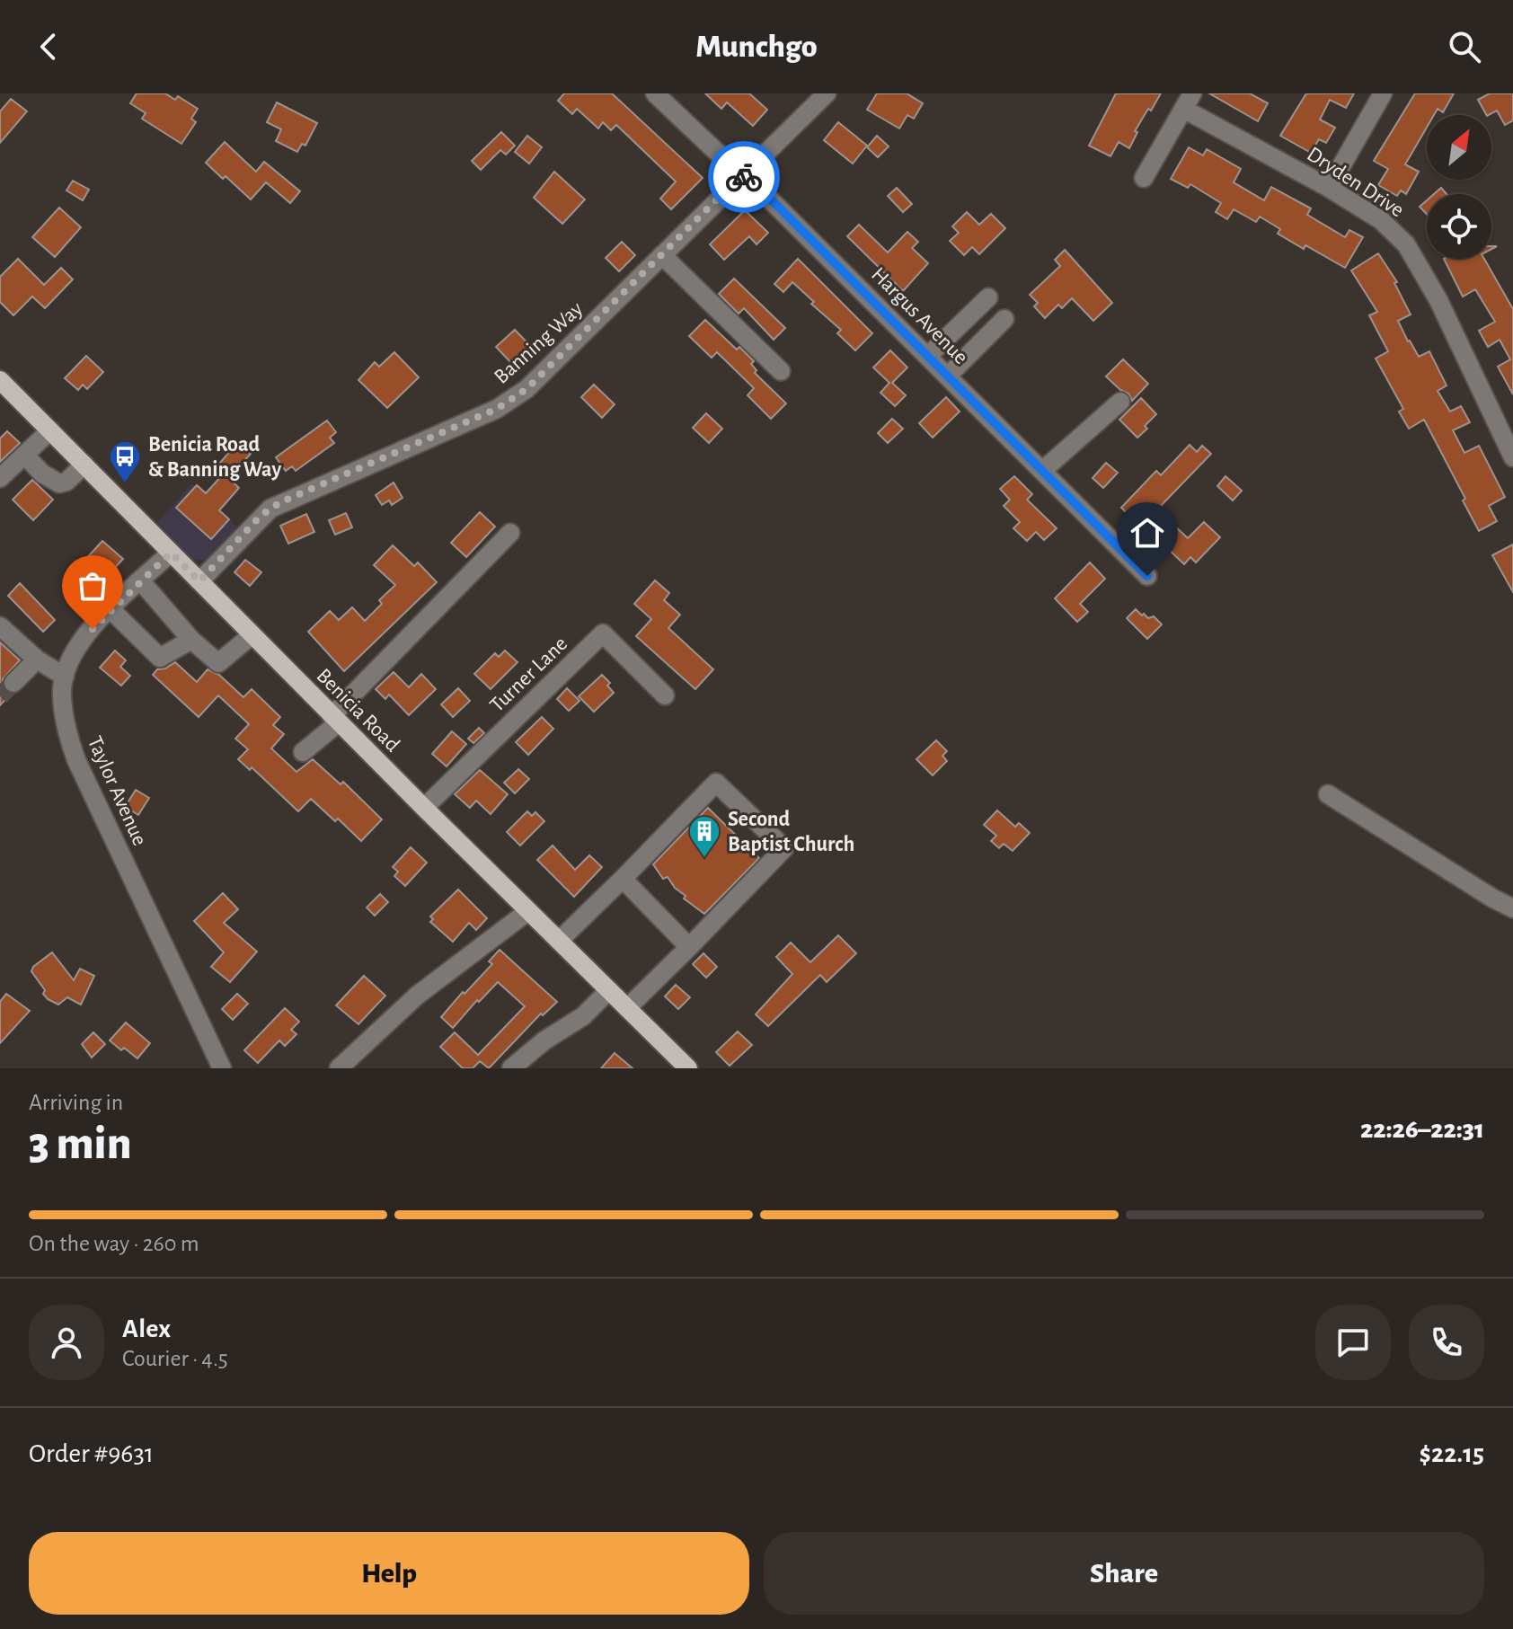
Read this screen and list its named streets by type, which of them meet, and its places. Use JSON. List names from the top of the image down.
{
  "streets": {
    "main road": ["Benicia Road"],
    "street": [
      "Dryden Drive",
      "Hargus Avenue",
      "Banning Way",
      "Turner Lane",
      "Taylor Avenue"
    ]
  },
  "crossings": [
    ["Hargus Avenue", "Banning Way"],
    ["Banning Way", "Benicia Road"],
    ["Turner Lane", "Benicia Road"],
    ["Benicia Road", "Taylor Avenue"]
  ],
  "places": {
    "bus stop": ["Benicia Road & Banning Way"],
    "building": ["Second Baptist Church"]
  },
  "north": "top right",
  "page": {
    "header": "Munchgo",
    "heading": ["3 min", "Arriving in", "22:26–22:31"],
    "panel": [
      "Alex",
      "Courier · 4.5",
      "Order #9631",
      "$22.15"
    ],
    "bar": "On the way · 260 m",
    "buttons": ["Help", "Share"]
  }
}
